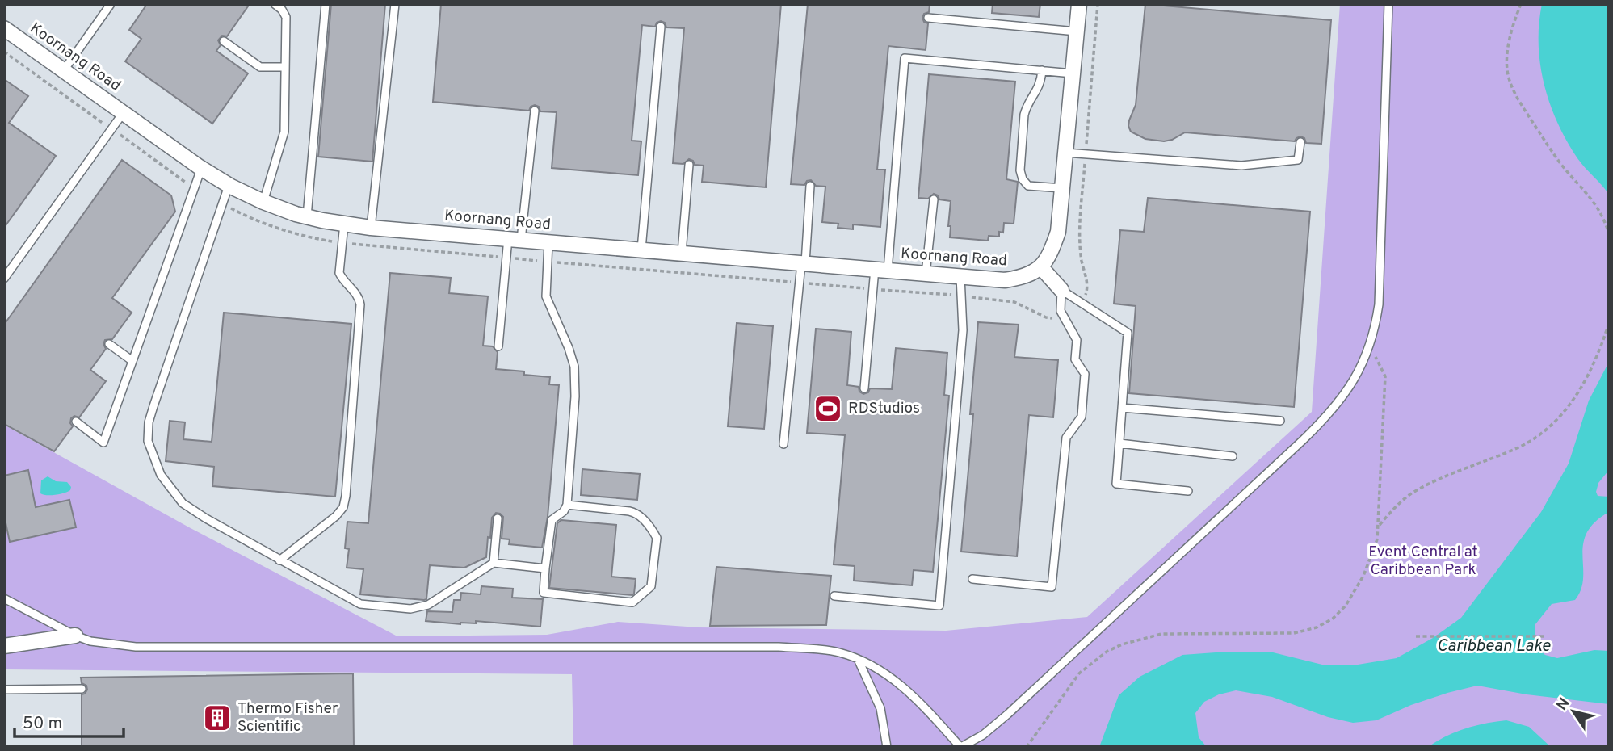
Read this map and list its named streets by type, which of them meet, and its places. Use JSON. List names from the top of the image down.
{
  "streets": {
    "street": ["Koornang Road"]
  },
  "water": ["Caribbean Lake"],
  "parks": ["Event Central at Caribbean Park"],
  "places": {
    "sports": ["RDStudios"],
    "building": ["Thermo Fisher Scientific"]
  },
  "scale_bar": "50 m",
  "north": "top left"
}
